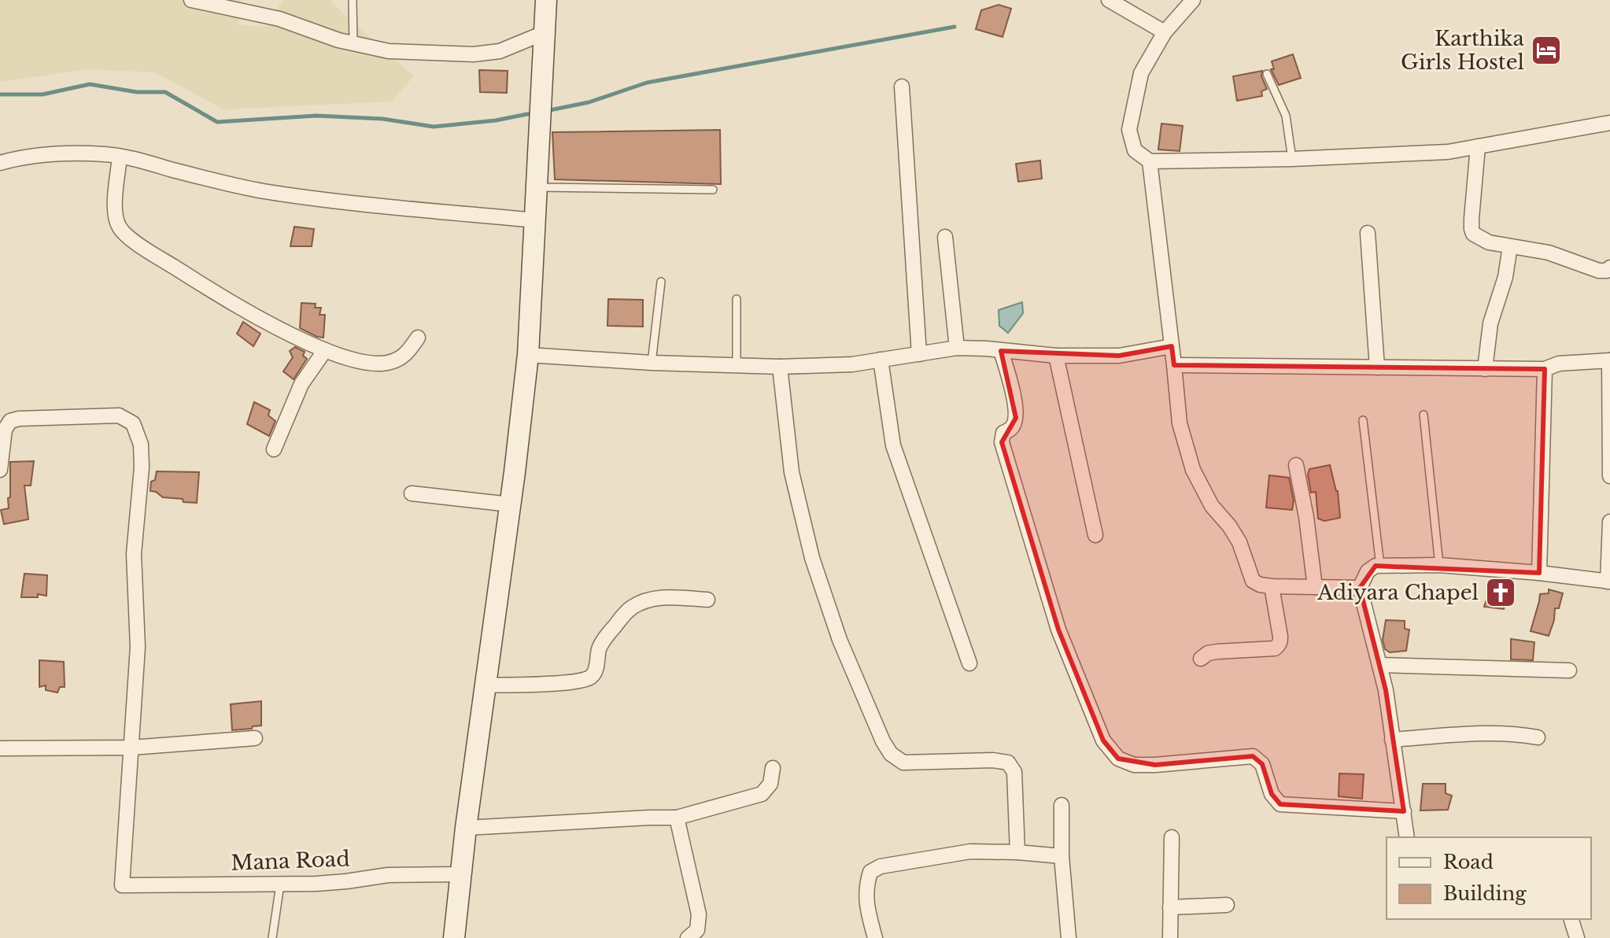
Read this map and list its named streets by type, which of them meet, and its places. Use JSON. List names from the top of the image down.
{
  "streets": {
    "street": ["Mana Road"]
  },
  "places": {
    "hotel": ["Karthika Girls Hostel"],
    "church": ["Adiyara Chapel"]
  },
  "legend": ["Road", "Building"]
}
